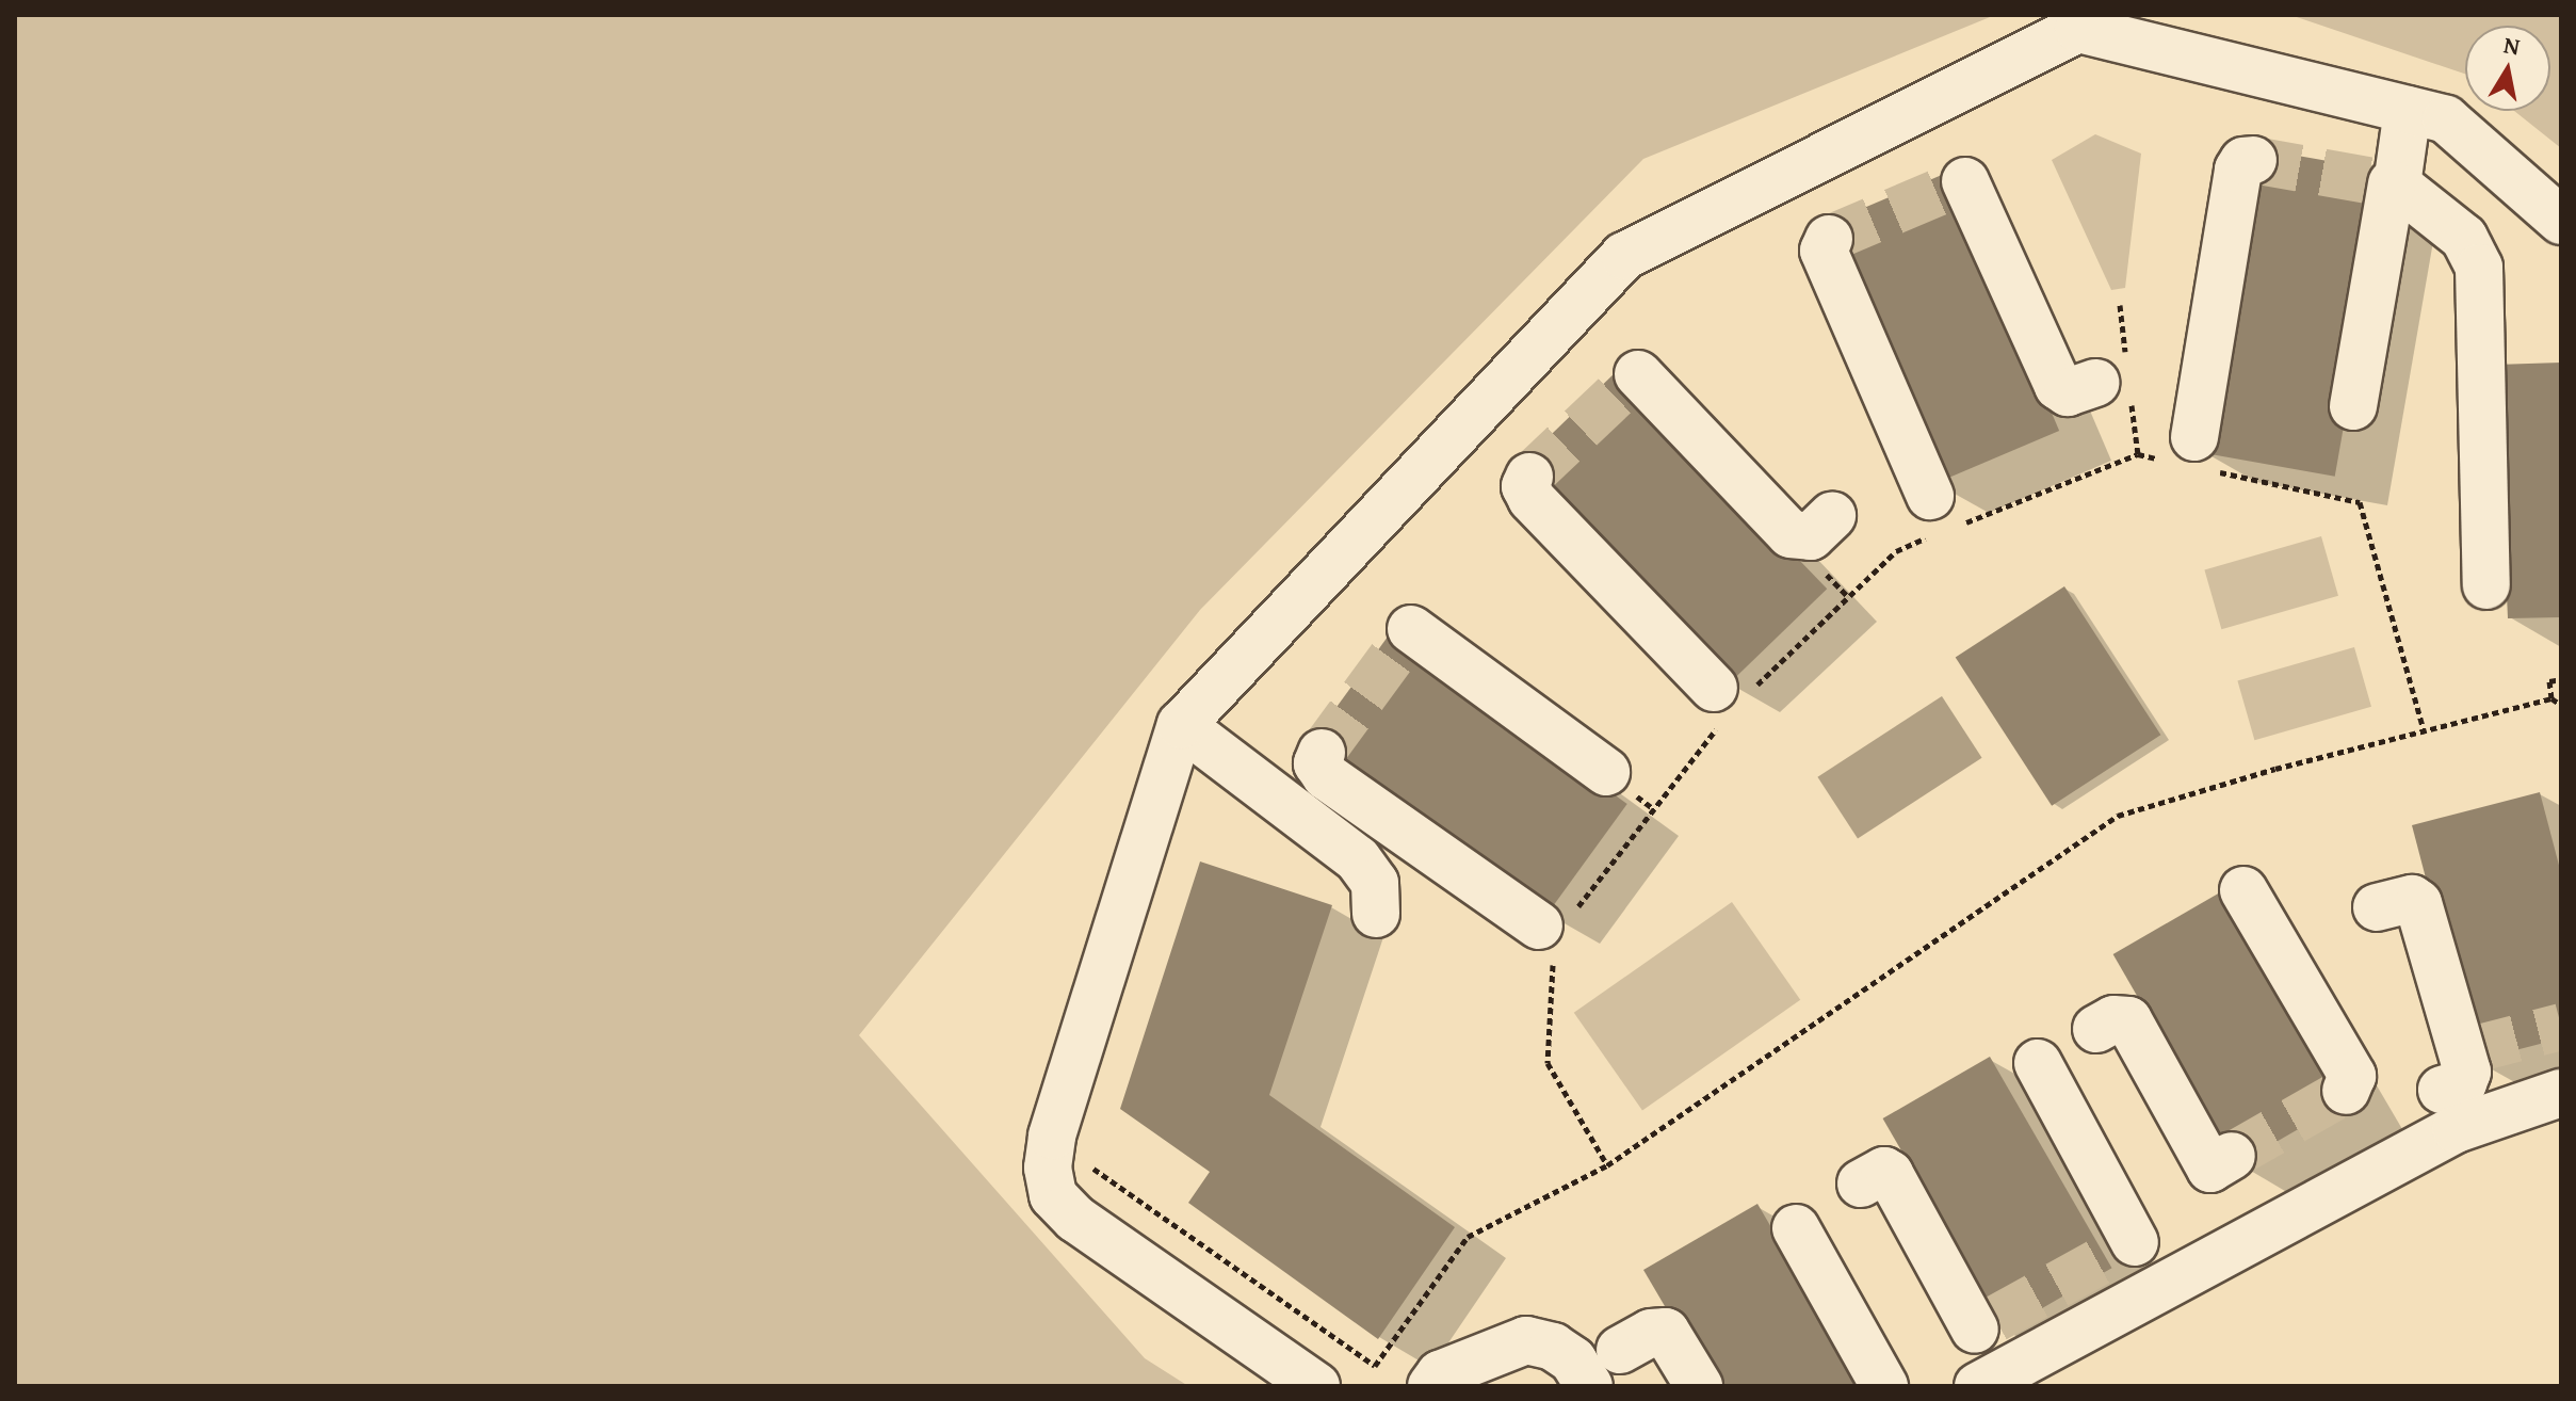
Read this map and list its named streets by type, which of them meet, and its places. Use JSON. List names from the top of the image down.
{
  "north": "top"
}
